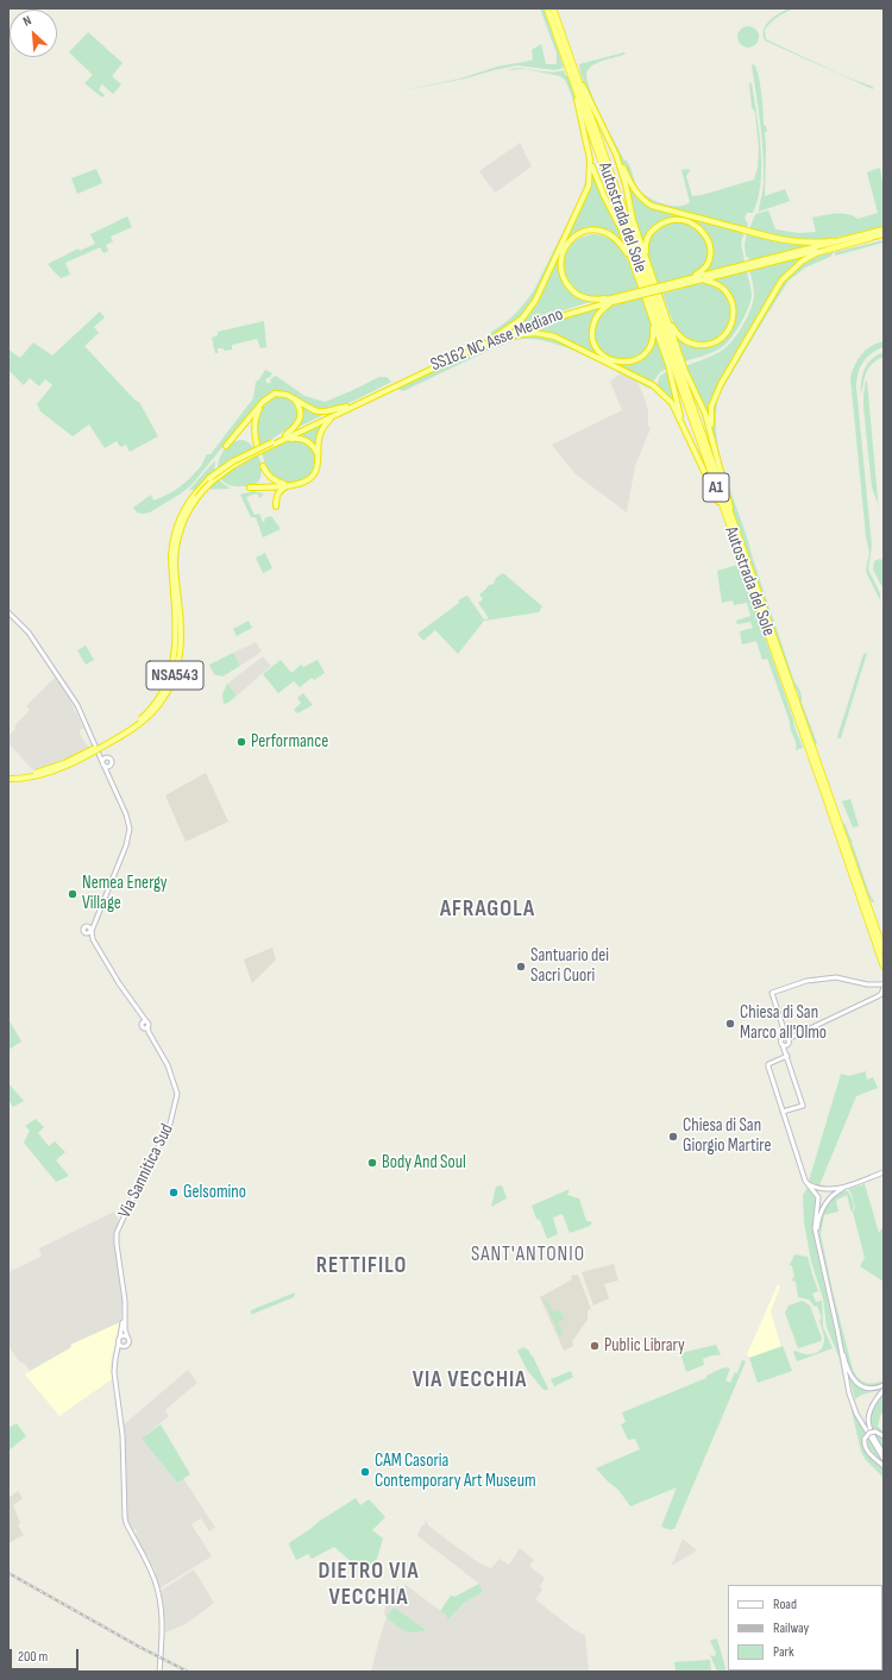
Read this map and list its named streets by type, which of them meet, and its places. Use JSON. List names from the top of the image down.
{
  "streets": {
    "highway": [
      "Autostrada del Sole",
      "SS162 NC Asse Mediano",
      "A1",
      "NSA543"
    ],
    "main road": ["Via Sannitica Sud"]
  },
  "districts": [
    "AFRAGOLA",
    "SANT'ANTONIO",
    "RETTIFILO",
    "VIA VECCHIA",
    "DIETRO VIA VECCHIA"
  ],
  "places": [
    "Performance",
    "Nemea Energy Village",
    "Santuario dei Sacri Cuori",
    "Chiesa di San Marco all'Olmo",
    "Chiesa di San Giorgio Martire",
    "Body And Soul",
    "Gelsomino",
    "Public Library",
    "CAM Casoria Contemporary Art Museum"
  ],
  "legend": ["Road", "Railway", "Park"],
  "scale_bar": "200 m",
  "north": "top left"
}
